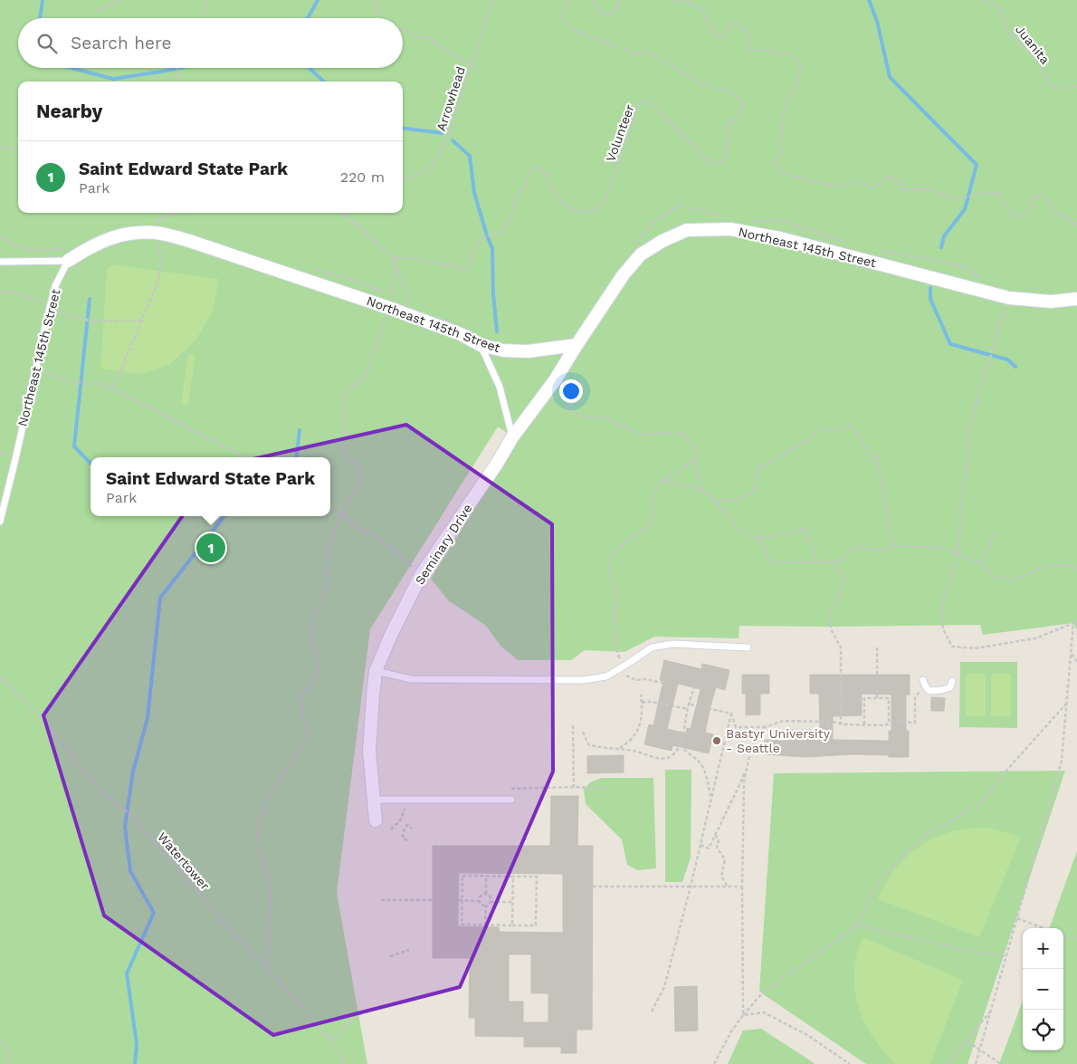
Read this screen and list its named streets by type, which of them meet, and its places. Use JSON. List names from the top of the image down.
{
  "streets": {
    "street": ["Northeast 145th Street", "Seminary Drive"],
    "path": [
      "Juanita",
      "Arrowhead",
      "Volunteer",
      "Watertower"
    ]
  },
  "crossings": [
    ["Northeast 145th Street", "Seminary Drive"]
  ],
  "places": ["Bastyr University - Seattle"],
  "page": {
    "search": "Search here",
    "heading": "Nearby",
    "list": [
      {
        "mark": "1",
        "name": "Saint Edward State Park",
        "note": "Park",
        "value": "220 m"
      }
    ],
    "popup": ["Saint Edward State Park", "Park"],
    "pins": "1",
    "map_buttons": ["+", "−"]
  }
}
